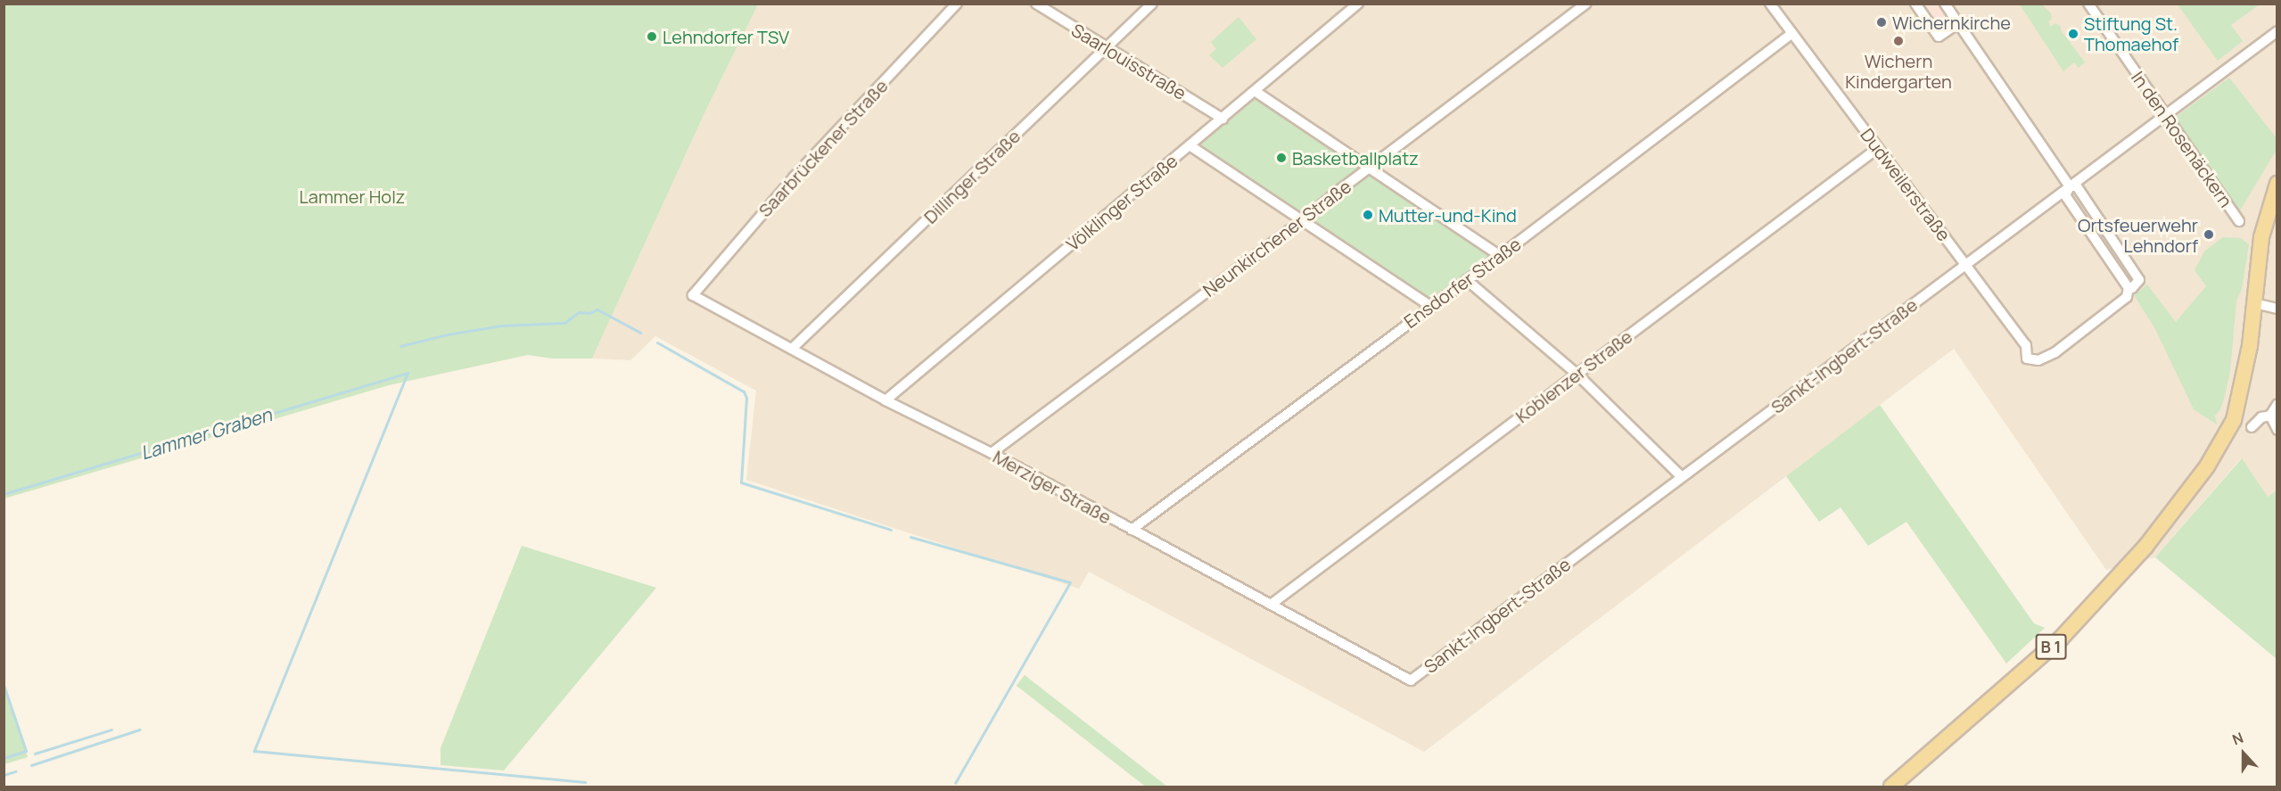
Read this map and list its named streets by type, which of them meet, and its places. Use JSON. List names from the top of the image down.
{
  "streets": {
    "main road": ["B 1"],
    "street": [
      "Saarlouisstraße",
      "In den Rosenäckern",
      "Saarbrückener Straße",
      "Dillinger Straße",
      "Dudweilerstraße",
      "Völklinger Straße",
      "Neunkirchener Straße",
      "Ensdorfer Straße",
      "Sankt-Ingbert-Straße",
      "Koblenzer Straße",
      "Merziger Straße"
    ]
  },
  "crossings": [
    ["Saarlouisstraße", "Dillinger Straße"],
    ["Saarlouisstraße", "Völklinger Straße"],
    ["In den Rosenäckern", "Sankt-Ingbert-Straße"],
    ["Saarbrückener Straße", "Merziger Straße"],
    ["Dillinger Straße", "Merziger Straße"],
    ["Dudweilerstraße", "Ensdorfer Straße"],
    ["Dudweilerstraße", "Sankt-Ingbert-Straße"],
    ["Dudweilerstraße", "Koblenzer Straße"],
    ["Völklinger Straße", "Merziger Straße"],
    ["Neunkirchener Straße", "Merziger Straße"],
    ["Ensdorfer Straße", "Merziger Straße"],
    ["Sankt-Ingbert-Straße", "Merziger Straße"],
    ["Koblenzer Straße", "Merziger Straße"]
  ],
  "water": ["Lammer Graben"],
  "parks": ["Lammer Holz"],
  "places": [
    "Wichernkirche",
    "Stiftung St. Thomaehof",
    "Lehndorfer TSV",
    "Wichern Kindergarten",
    "Basketballplatz",
    "Mutter-und-Kind",
    "Ortsfeuerwehr Lehndorf"
  ],
  "north": "top"
}
